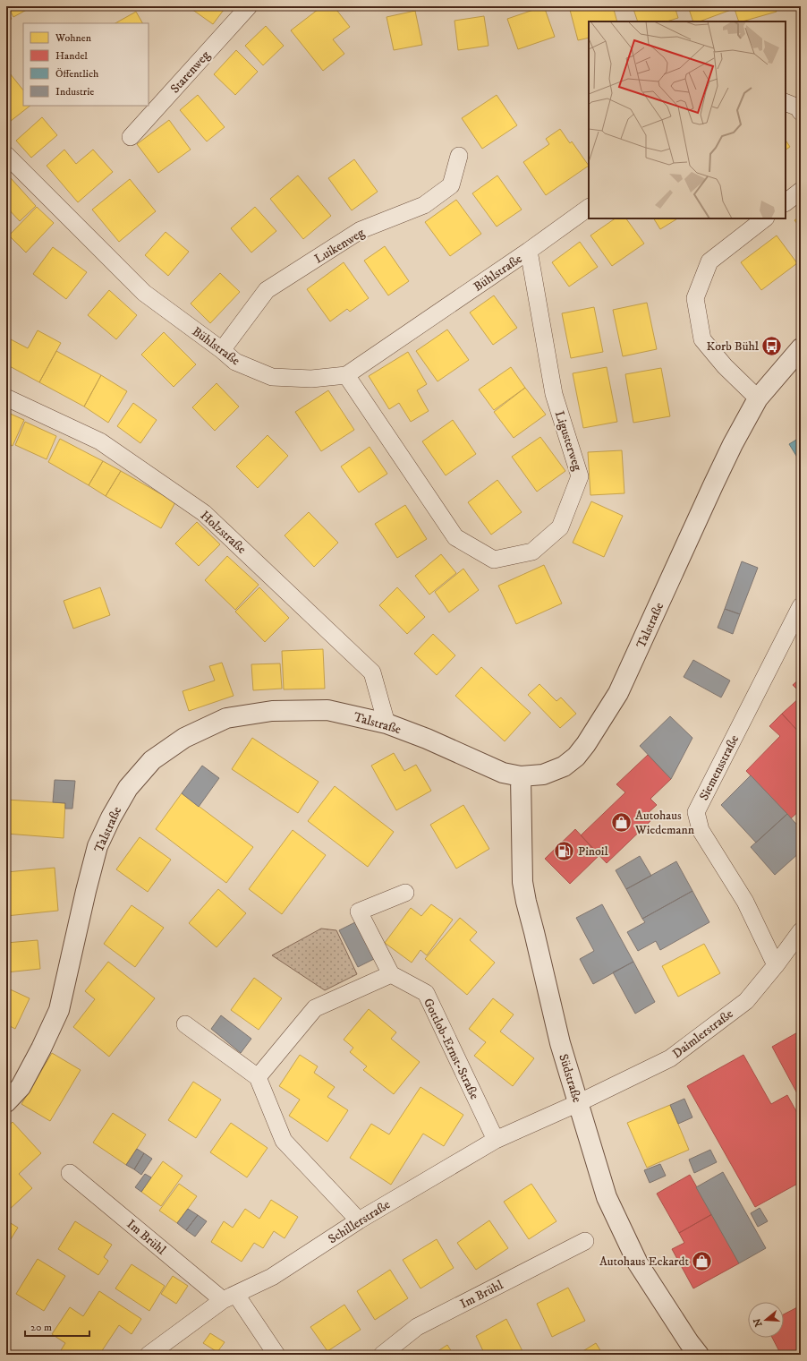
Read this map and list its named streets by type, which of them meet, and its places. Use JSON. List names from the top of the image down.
{
  "streets": {
    "street": [
      "Starenweg",
      "Luikenweg",
      "Bühlstraße",
      "Ligusterweg",
      "Holzstraße",
      "Talstraße",
      "Siemensstraße",
      "Daimlerstraße",
      "Gottlob-Ernst-Straße",
      "Südstraße",
      "Schillerstraße",
      "Im Brühl"
    ]
  },
  "crossings": [
    ["Luikenweg", "Bühlstraße"],
    ["Bühlstraße", "Ligusterweg"],
    ["Holzstraße", "Talstraße"],
    ["Talstraße", "Südstraße"],
    ["Siemensstraße", "Daimlerstraße"],
    ["Daimlerstraße", "Südstraße"],
    ["Daimlerstraße", "Schillerstraße"],
    ["Gottlob-Ernst-Straße", "Schillerstraße"],
    ["Südstraße", "Schillerstraße"],
    ["Schillerstraße", "Im Brühl"]
  ],
  "places": {
    "bus stop": ["Korb Bühl"],
    "shop": ["Autohaus Wiedemann", "Autohaus Eckardt"],
    "fuel station": ["Pinoil"]
  },
  "legend": [
    "Wohnen",
    "Handel",
    "Öffentlich",
    "Industrie"
  ],
  "scale_bar": "20 m",
  "north": "left"
}
